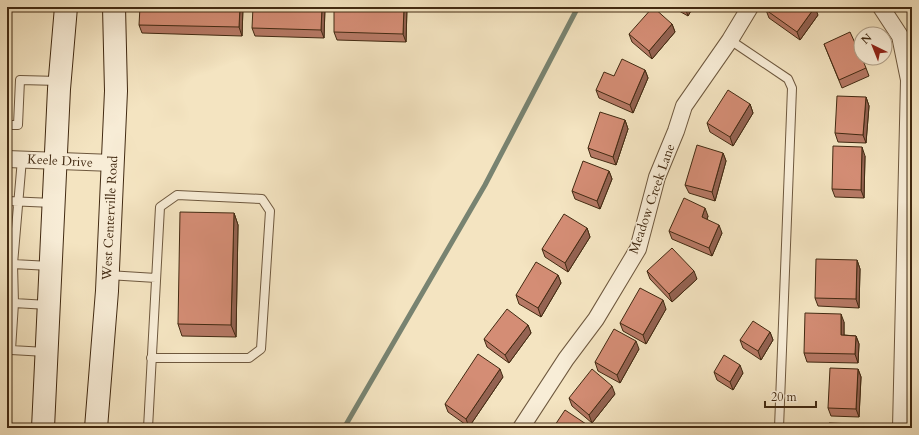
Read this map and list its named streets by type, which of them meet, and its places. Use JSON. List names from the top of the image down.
{
  "streets": {
    "main road": ["West Centerville Road"],
    "street": ["Keele Drive", "Meadow Creek Lane"]
  },
  "crossings": [
    ["Keele Drive", "West Centerville Road"]
  ],
  "scale_bar": "20 m",
  "north": "top left"
}
